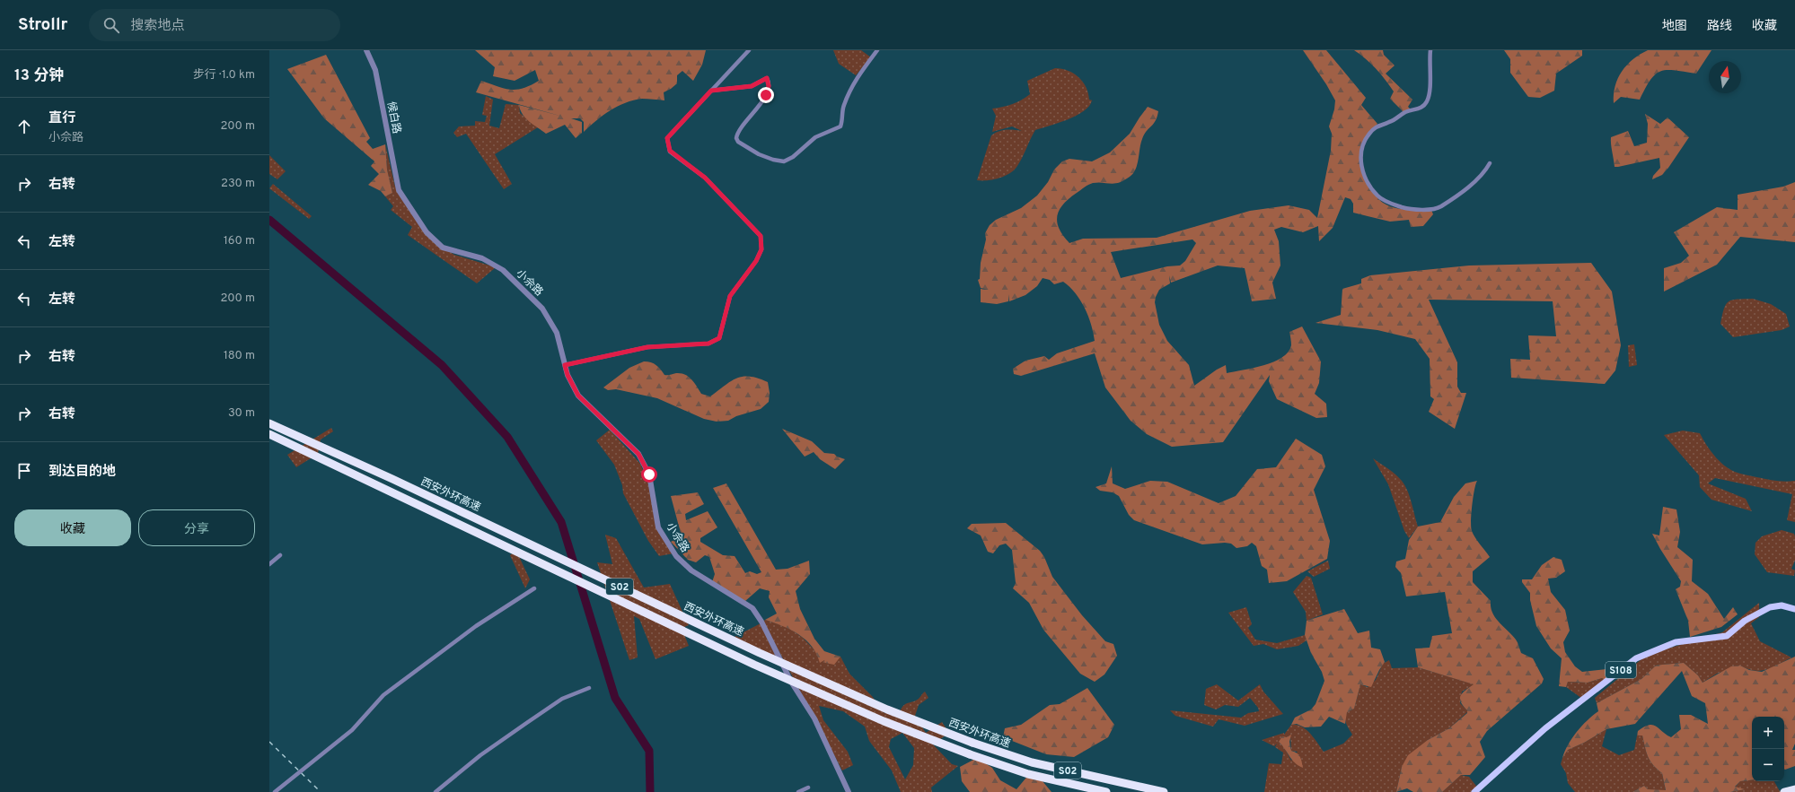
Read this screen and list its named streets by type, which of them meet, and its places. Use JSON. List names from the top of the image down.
{
  "streets": {
    "highway": ["西安外环高速", "S02"],
    "main road": ["S108"],
    "street": ["候白路", "小佘路"]
  },
  "crossings": [
    ["候白路", "小佘路"]
  ],
  "north": "top",
  "page": {
    "header": "Strollr",
    "search": "搜索地点",
    "nav": ["地图", "路线", "收藏"],
    "heading": ["13 分钟", "步行 · 1.0 km"],
    "list": [
      ["直行", "小佘路", "200 m"],
      ["右转", "230 m"],
      ["左转", "160 m"],
      ["左转", "200 m"],
      ["右转", "180 m"],
      ["右转", "30 m"],
      "到达目的地"
    ],
    "buttons": ["收藏", "分享"],
    "map_buttons": ["+", "−"]
  }
}
